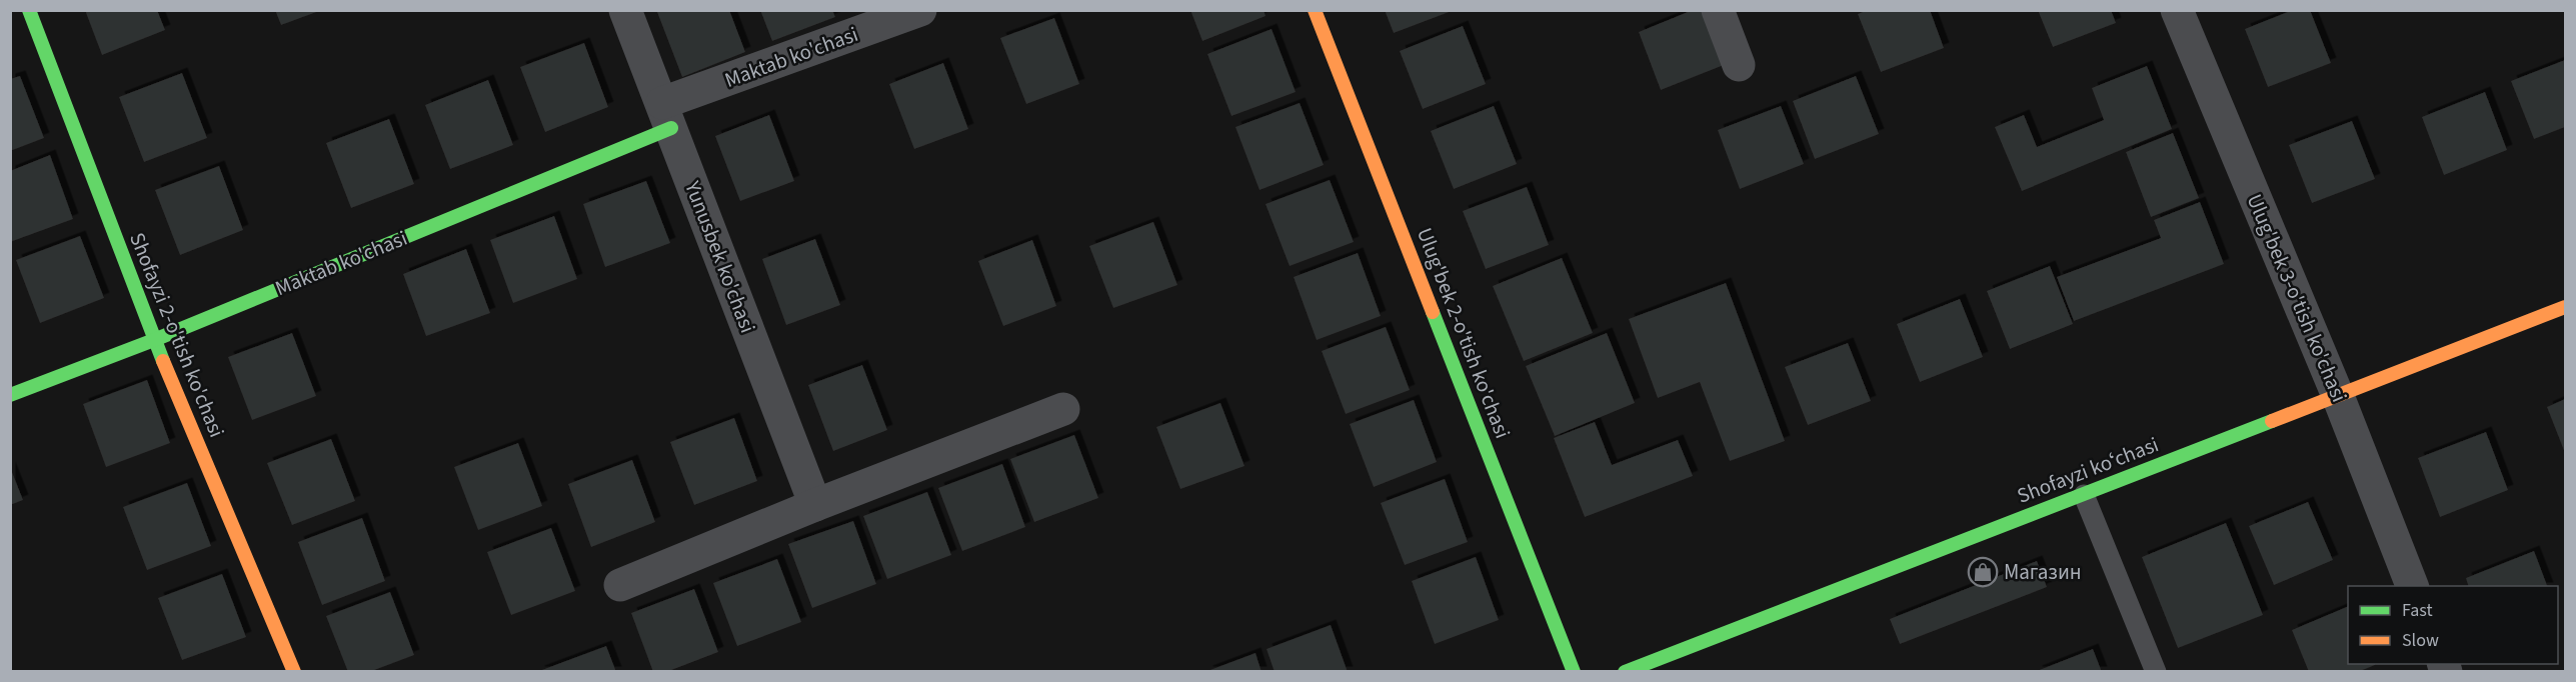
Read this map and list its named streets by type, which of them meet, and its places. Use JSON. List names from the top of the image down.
{
  "streets": {
    "street": [
      "Maktab ko'chasi",
      "Yunusbek ko'chasi",
      "Ulug'bek 3-o'tish ko'chasi",
      "Ulug'bek 2-o'tish ko'chasi",
      "Shofayzi 2-o'tish ko'chasi",
      "Shofayzi koʻchasi"
    ]
  },
  "crossings": [
    ["Maktab ko'chasi", "Yunusbek ko'chasi"],
    ["Maktab ko'chasi", "Shofayzi 2-o'tish ko'chasi"],
    ["Ulug'bek 3-o'tish ko'chasi", "Shofayzi koʻchasi"]
  ],
  "places": {
    "shop": ["Магазин"]
  },
  "legend": ["Fast", "Slow"]
}
